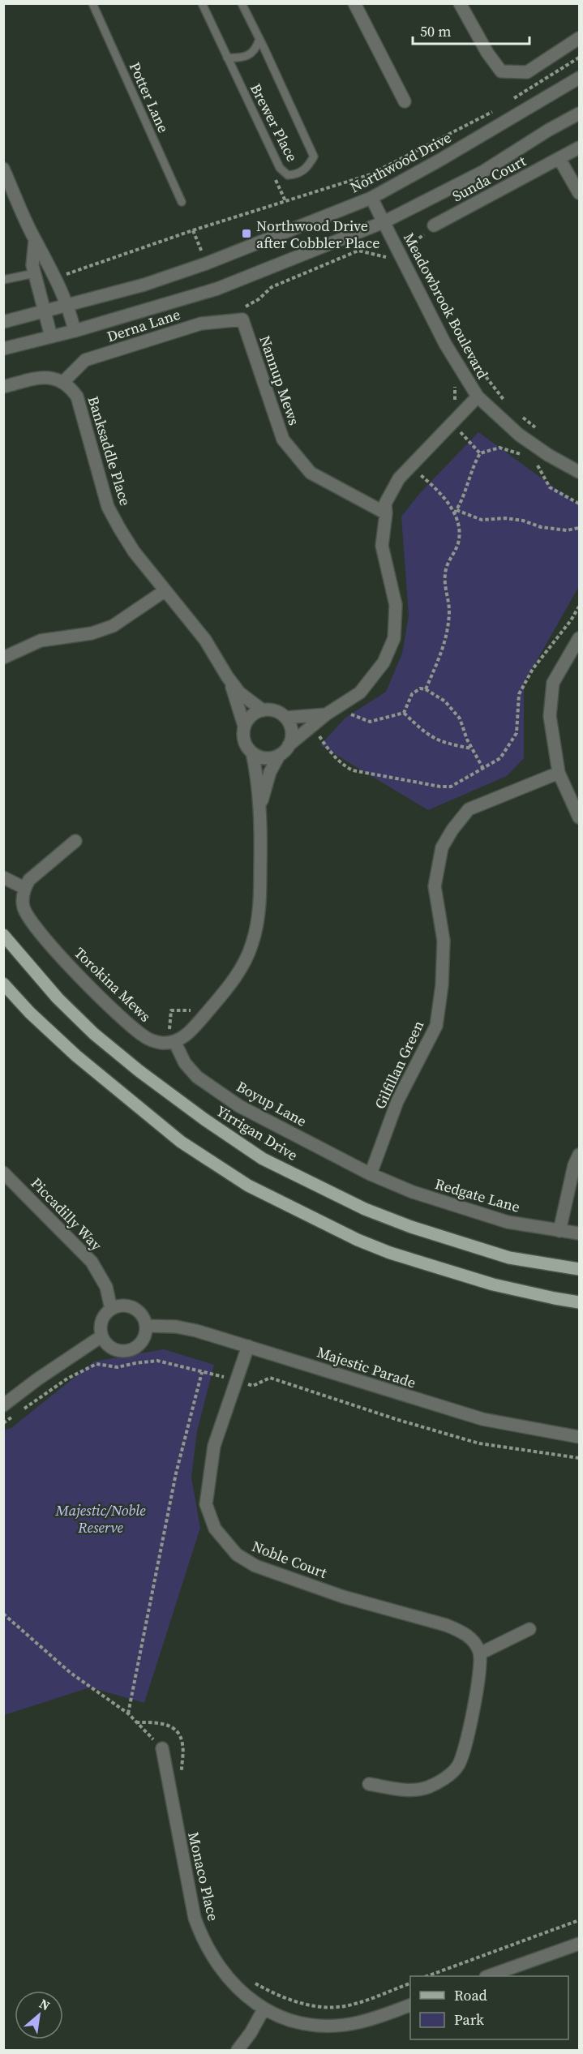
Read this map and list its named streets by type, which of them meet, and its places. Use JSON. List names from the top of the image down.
{
  "streets": {
    "main road": ["Yirrigan Drive"],
    "street": [
      "Northwood Drive",
      "Sunda Court",
      "Meadowbrook Boulevard",
      "Derna Lane",
      "Nannup Mews",
      "Banksaddle Place",
      "Torokina Mews",
      "Gilfillan Green",
      "Boyup Lane",
      "Redgate Lane",
      "Piccadilly Way",
      "Majestic Parade",
      "Noble Court",
      "Monaco Place"
    ],
    "lane": ["Potter Lane", "Brewer Place"]
  },
  "crossings": [
    ["Northwood Drive", "Meadowbrook Boulevard"],
    ["Derna Lane", "Nannup Mews"],
    ["Derna Lane", "Banksaddle Place"],
    ["Torokina Mews", "Boyup Lane"],
    ["Gilfillan Green", "Boyup Lane"],
    ["Gilfillan Green", "Redgate Lane"],
    ["Boyup Lane", "Redgate Lane"],
    ["Piccadilly Way", "Majestic Parade"],
    ["Majestic Parade", "Noble Court"]
  ],
  "parks": ["Majestic/Noble Reserve"],
  "places": {
    "transit": ["Northwood Drive after Cobbler Place"]
  },
  "legend": ["Road", "Park"],
  "scale_bar": "50 m",
  "north": "top right"
}
